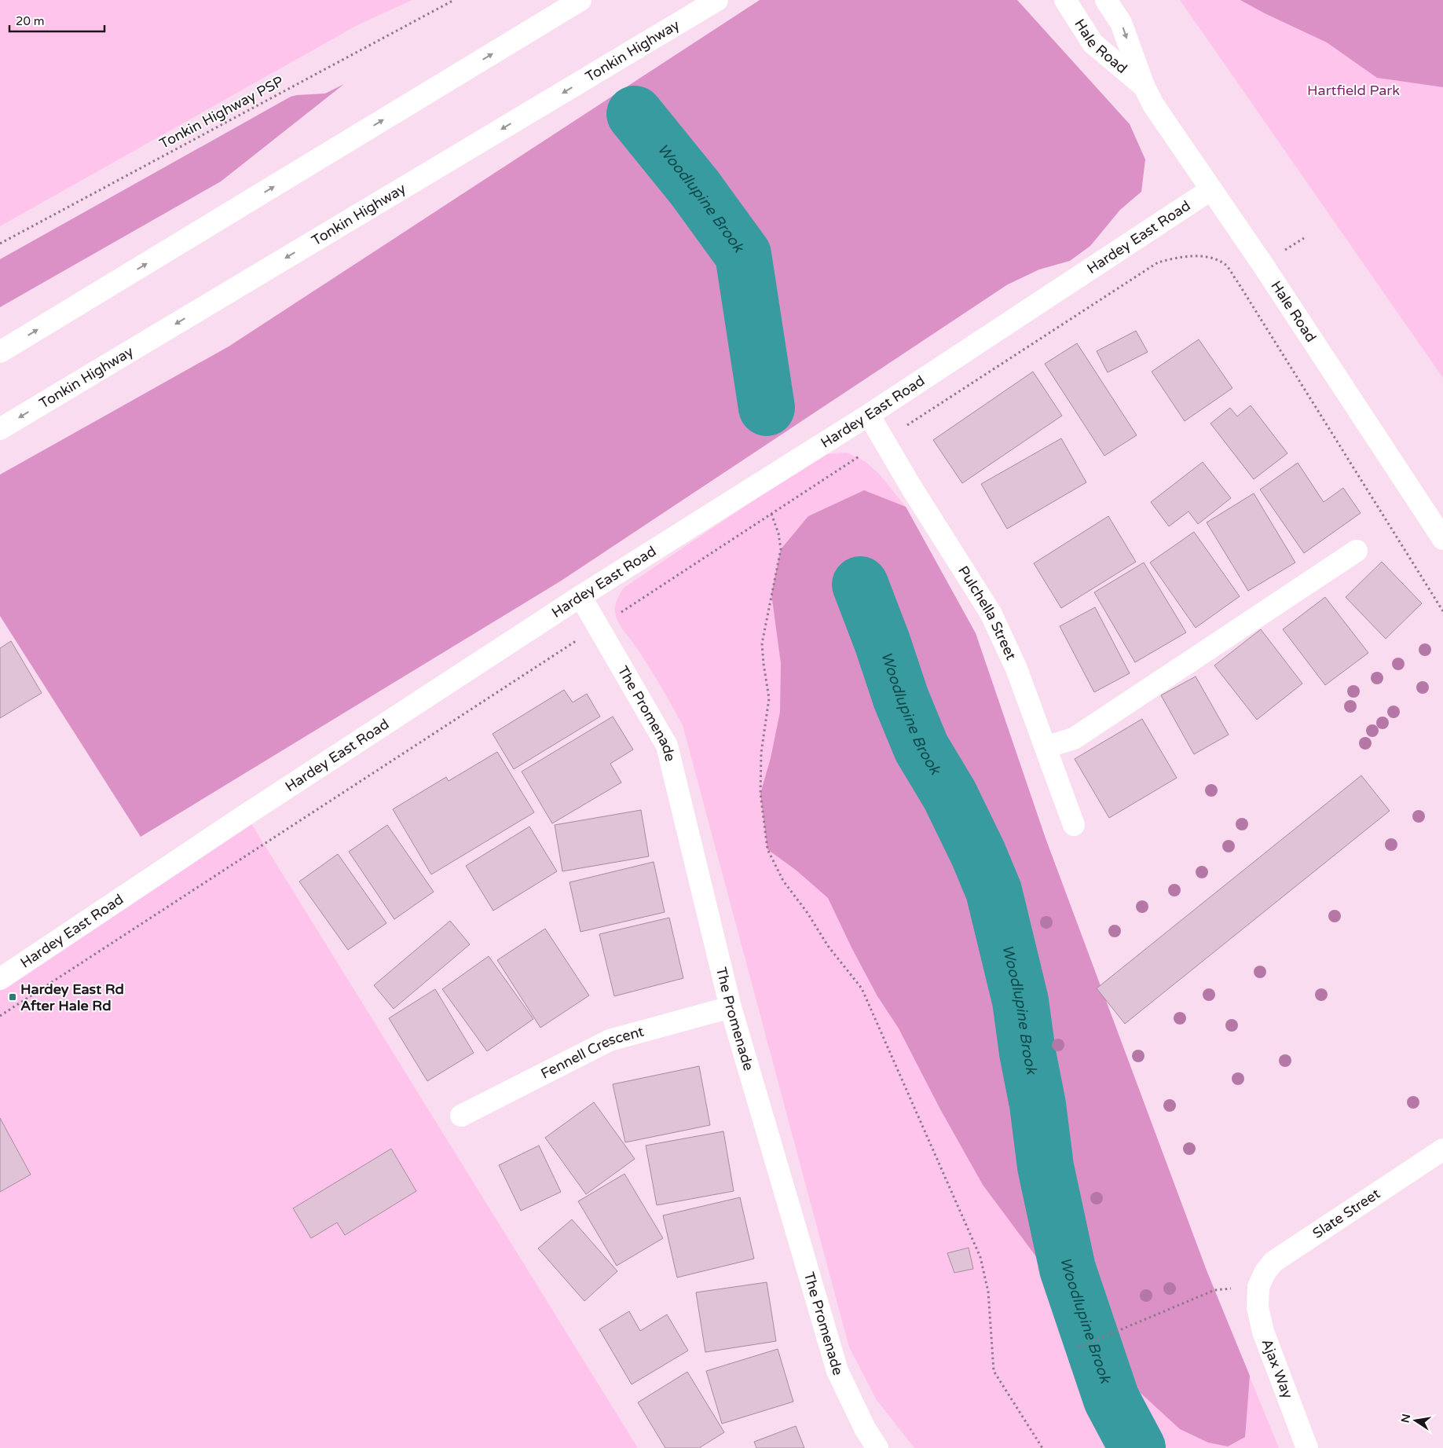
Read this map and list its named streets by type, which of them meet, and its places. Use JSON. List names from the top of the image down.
{
  "streets": {
    "main road": [
      "Hale Road",
      "Tonkin Highway",
      "Hardey East Road",
      "Pulchella Street",
      "The Promenade",
      "Fennell Crescent",
      "Slate Street",
      "Ajax Way"
    ],
    "path": ["Tonkin Highway PSP"]
  },
  "crossings": [
    ["Hale Road", "Hardey East Road"],
    ["Hardey East Road", "Pulchella Street"],
    ["Hardey East Road", "The Promenade"],
    ["The Promenade", "Fennell Crescent"],
    ["Slate Street", "Ajax Way"]
  ],
  "water": ["Woodlupine Brook"],
  "parks": ["Hartfield Park"],
  "places": {
    "transit": ["Hardey East Rd After Hale Rd"]
  },
  "scale_bar": "20 m",
  "north": "left"
}
